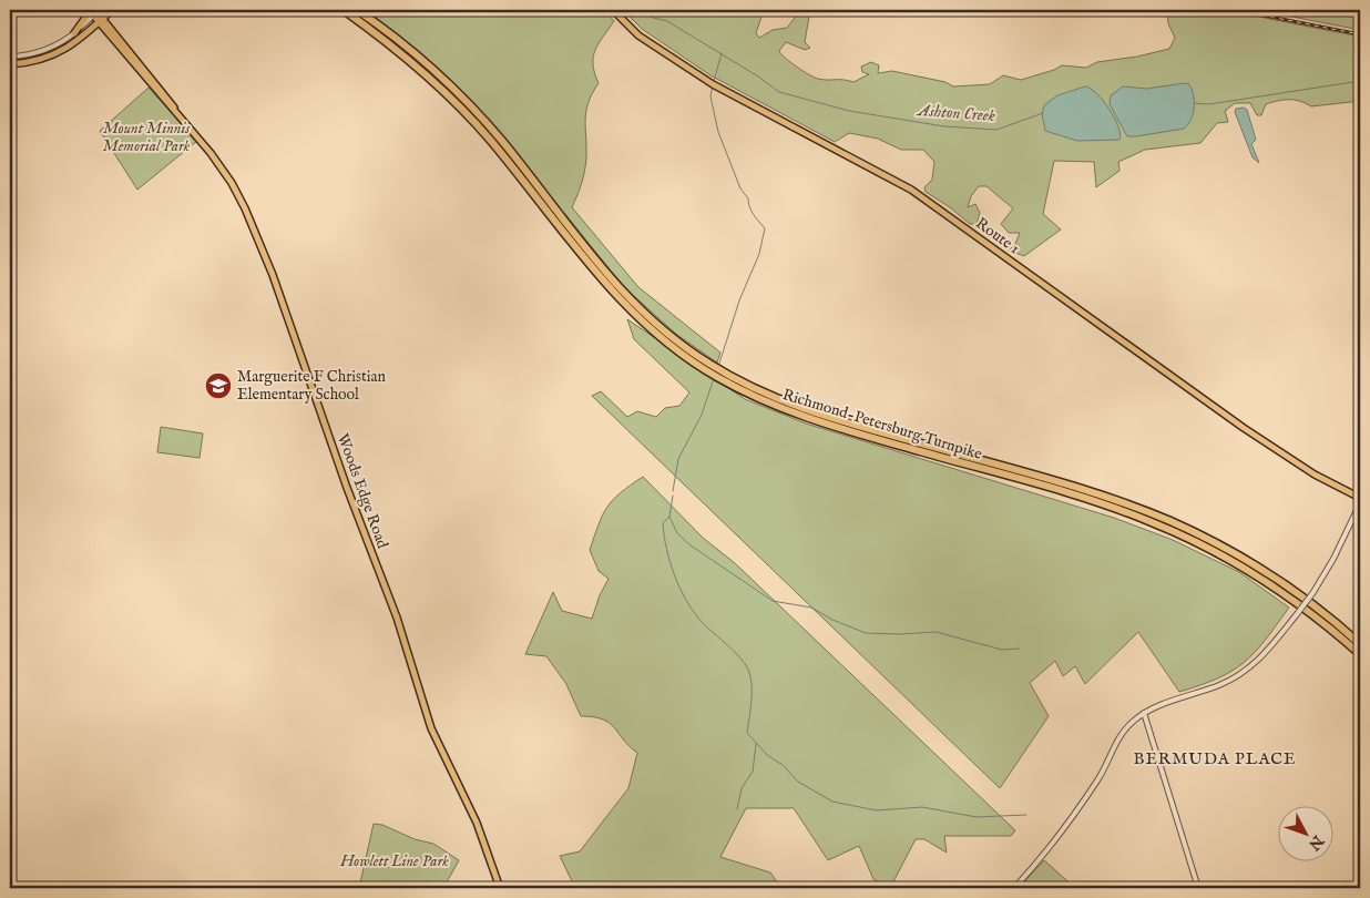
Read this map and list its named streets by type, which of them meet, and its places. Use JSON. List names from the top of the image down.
{
  "streets": {
    "highway": ["Richmond-Petersburg Turnpike"],
    "main road": ["Route 1", "Woods Edge Road"]
  },
  "districts": ["BERMUDA PLACE"],
  "water": ["Ashton Creek"],
  "parks": ["Mount Minnis Memorial Park", "Howlett Line Park"],
  "places": {
    "school or university": ["Marguerite F Christian Elementary School"]
  },
  "north": "bottom right"
}
